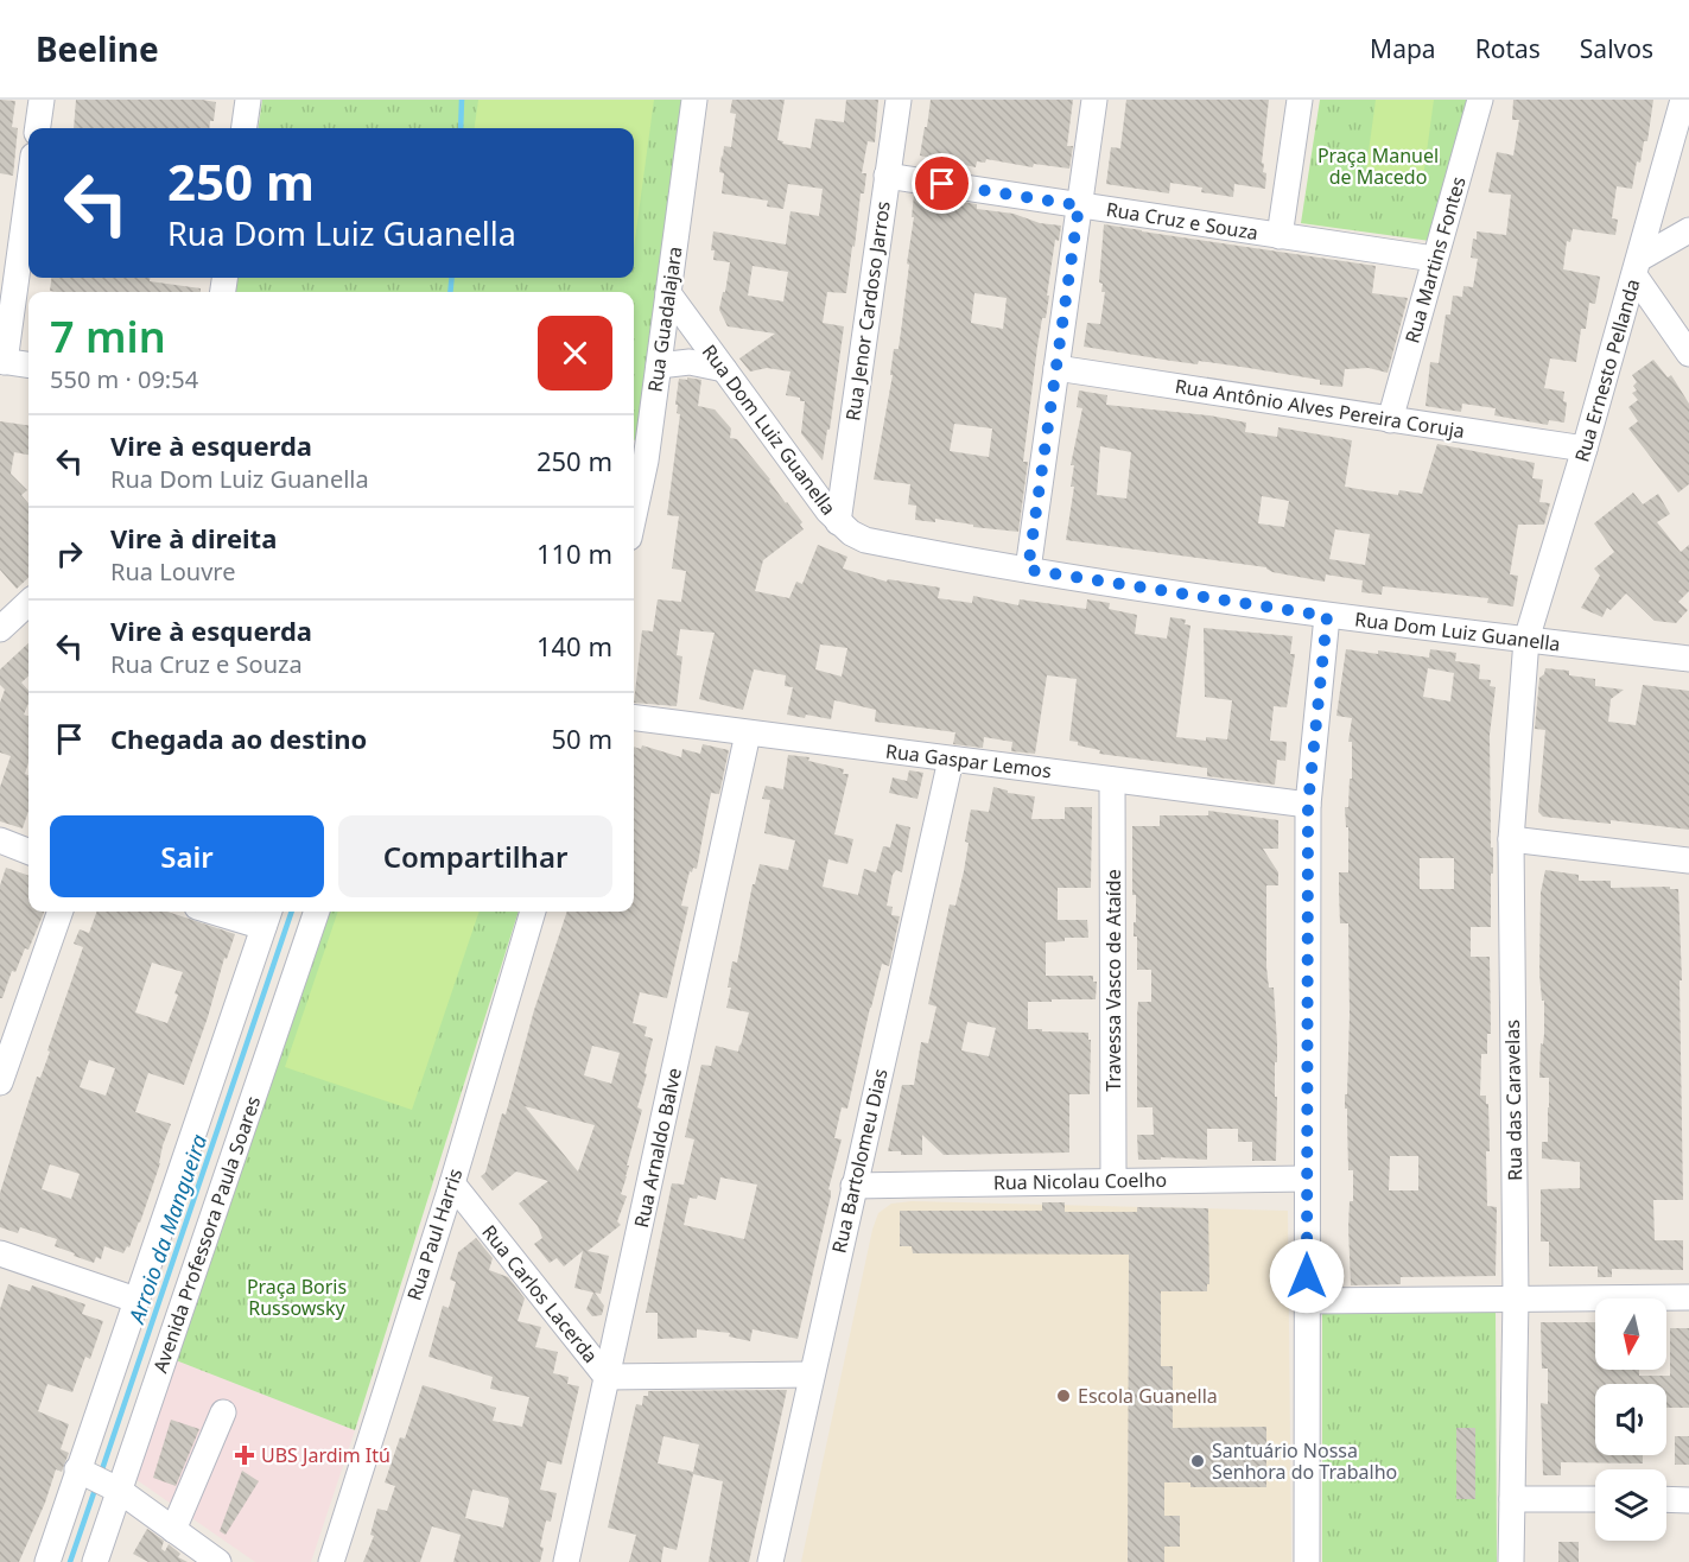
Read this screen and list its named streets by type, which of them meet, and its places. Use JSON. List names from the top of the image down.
{
  "streets": {
    "street": [
      "Rua Cruz e Souza",
      "Rua Martins Fontes",
      "Rua Jenor Cardoso Jarros",
      "Rua Guadalajara",
      "Rua Ernesto Pellanda",
      "Rua Antônio Alves Pereira Coruja",
      "Rua Dom Luiz Guanella",
      "Rua Gaspar Lemos",
      "Travessa Vasco de Ataíde",
      "Rua das Caravelas",
      "Rua Arnaldo Balve",
      "Rua Bartolomeu Dias",
      "Rua Nicolau Coelho",
      "Avenida Professora Paula Soares",
      "Rua Paul Harris",
      "Rua Carlos Lacerda"
    ]
  },
  "crossings": [
    ["Rua Cruz e Souza", "Rua Martins Fontes"],
    ["Rua Cruz e Souza", "Rua Jenor Cardoso Jarros"],
    ["Rua Martins Fontes", "Rua Antônio Alves Pereira Coruja"],
    ["Rua Jenor Cardoso Jarros", "Rua Dom Luiz Guanella"],
    ["Rua Guadalajara", "Rua Dom Luiz Guanella"],
    ["Rua Ernesto Pellanda", "Rua Antônio Alves Pereira Coruja"],
    ["Rua Ernesto Pellanda", "Rua Dom Luiz Guanella"],
    ["Rua Ernesto Pellanda", "Rua das Caravelas"],
    ["Rua Dom Luiz Guanella", "Rua das Caravelas"],
    ["Rua Gaspar Lemos", "Travessa Vasco de Ataíde"],
    ["Rua Gaspar Lemos", "Rua Arnaldo Balve"],
    ["Rua Gaspar Lemos", "Rua Bartolomeu Dias"],
    ["Travessa Vasco de Ataíde", "Rua Nicolau Coelho"],
    ["Rua Arnaldo Balve", "Rua Carlos Lacerda"],
    ["Rua Bartolomeu Dias", "Rua Nicolau Coelho"],
    ["Rua Bartolomeu Dias", "Rua Carlos Lacerda"],
    ["Rua Paul Harris", "Rua Carlos Lacerda"]
  ],
  "water": ["Arroio da Mangueira"],
  "parks": ["Praça Manuel de Macedo", "Praça Boris Russowsky"],
  "places": {
    "other": ["Escola Guanella", "Santuário Nossa Senhora do Trabalho"],
    "health": ["UBS Jardim Itú"]
  },
  "north": "bottom",
  "page": {
    "header": "Beeline",
    "nav": ["Mapa", "Rotas", "Salvos"],
    "turn": ["250 m", "Rua Dom Luiz Guanella"],
    "heading": ["7 min", "550 m · 09:54"],
    "list": [
      {
        "name": "Vire à esquerda",
        "note": "Rua Dom Luiz Guanella",
        "value": "250 m"
      },
      {
        "name": "Vire à direita",
        "note": "Rua Louvre",
        "value": "110 m"
      },
      {
        "name": "Vire à esquerda",
        "note": "Rua Cruz e Souza",
        "value": "140 m"
      },
      {
        "name": "Chegada ao destino",
        "value": "50 m"
      }
    ],
    "buttons": ["Sair", "Compartilhar"]
  }
}
